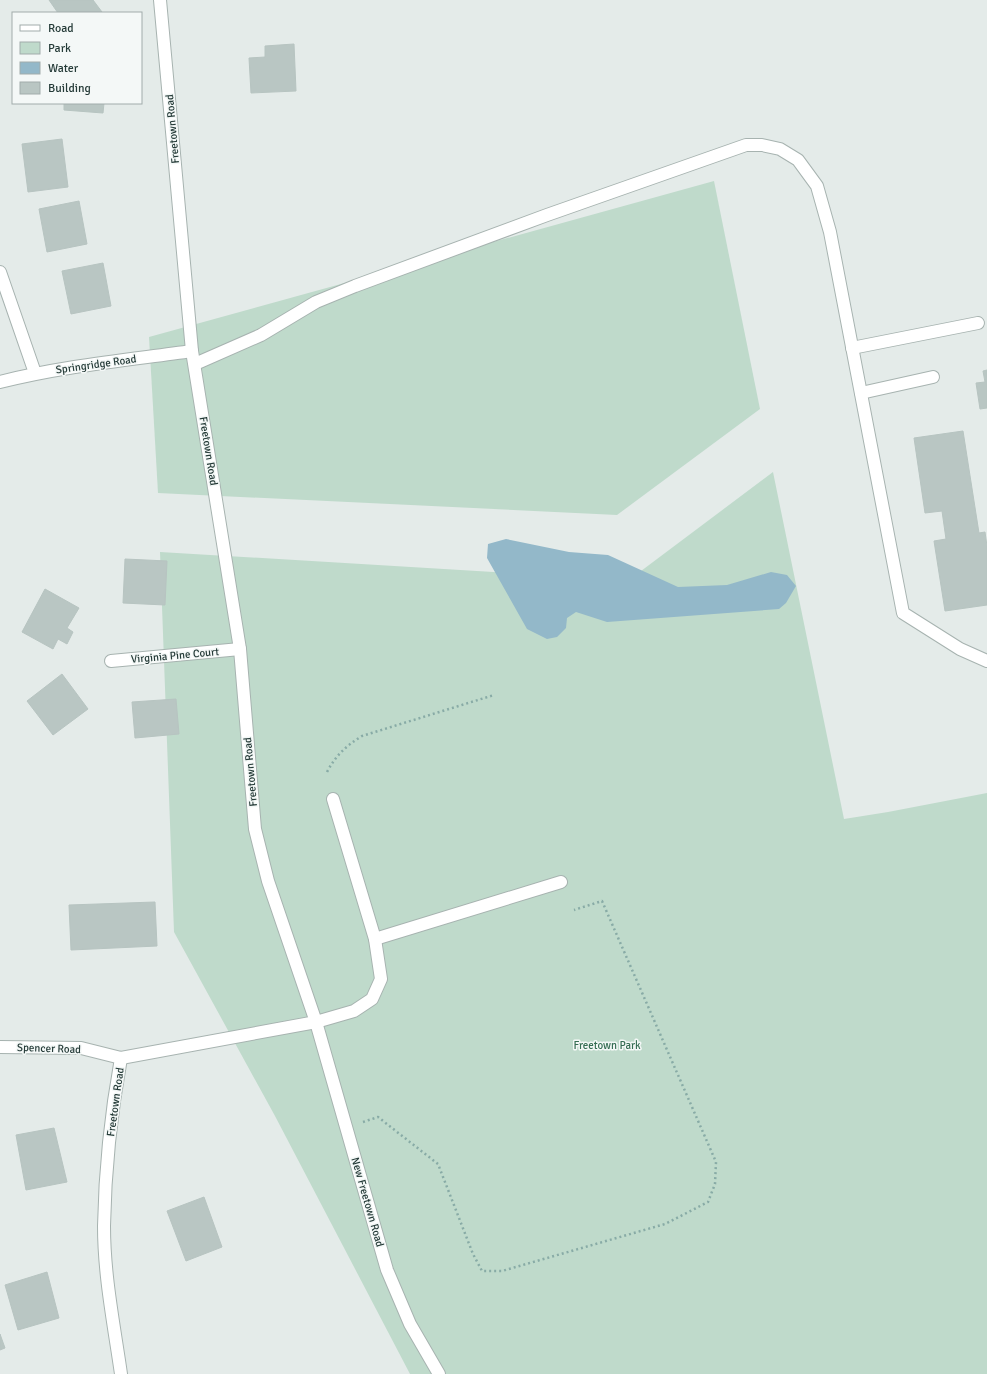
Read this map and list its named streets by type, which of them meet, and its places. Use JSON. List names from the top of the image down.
{
  "streets": {
    "street": [
      "Freetown Road",
      "Springridge Road",
      "Virginia Pine Court",
      "Spencer Road",
      "New Freetown Road"
    ]
  },
  "crossings": [
    ["Freetown Road", "Springridge Road"],
    ["Freetown Road", "Virginia Pine Court"],
    ["Freetown Road", "Spencer Road"],
    ["Freetown Road", "New Freetown Road"]
  ],
  "parks": ["Freetown Park"],
  "legend": [
    "Road",
    "Park",
    "Water",
    "Building"
  ]
}
